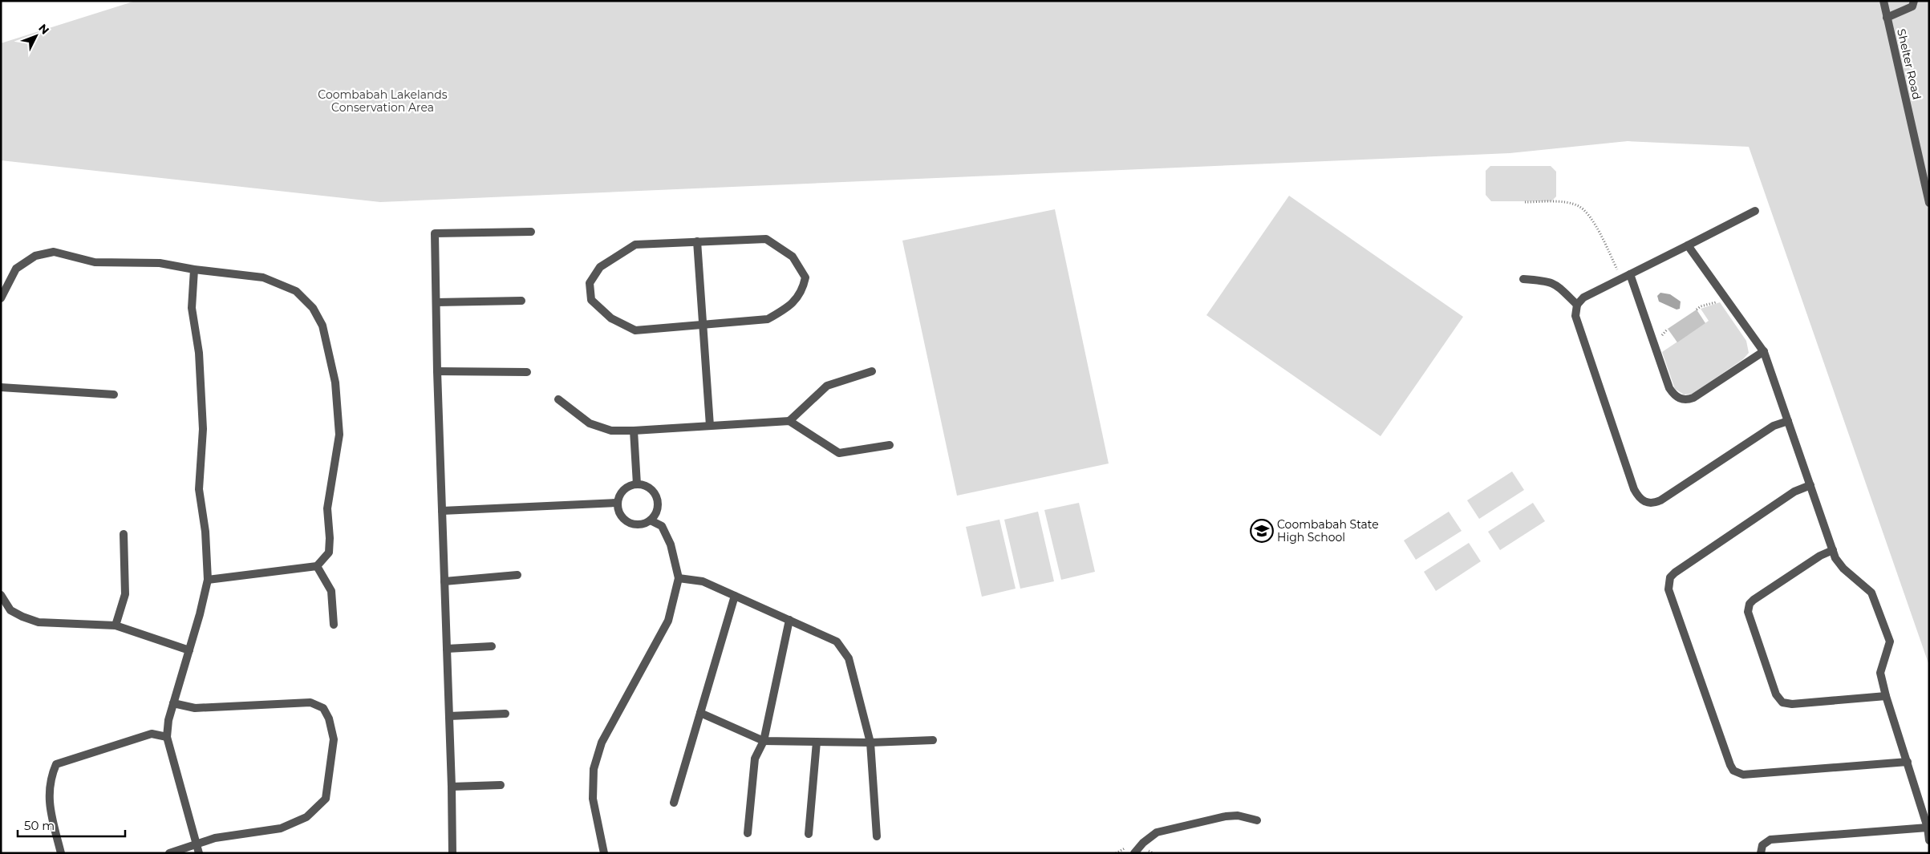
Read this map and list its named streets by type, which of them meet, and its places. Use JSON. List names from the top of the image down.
{
  "streets": {
    "street": ["Shelter Road"]
  },
  "parks": ["Coombabah Lakelands Conservation Area"],
  "places": {
    "school or university": ["Coombabah State High School"]
  },
  "scale_bar": "50 m",
  "north": "top right"
}
